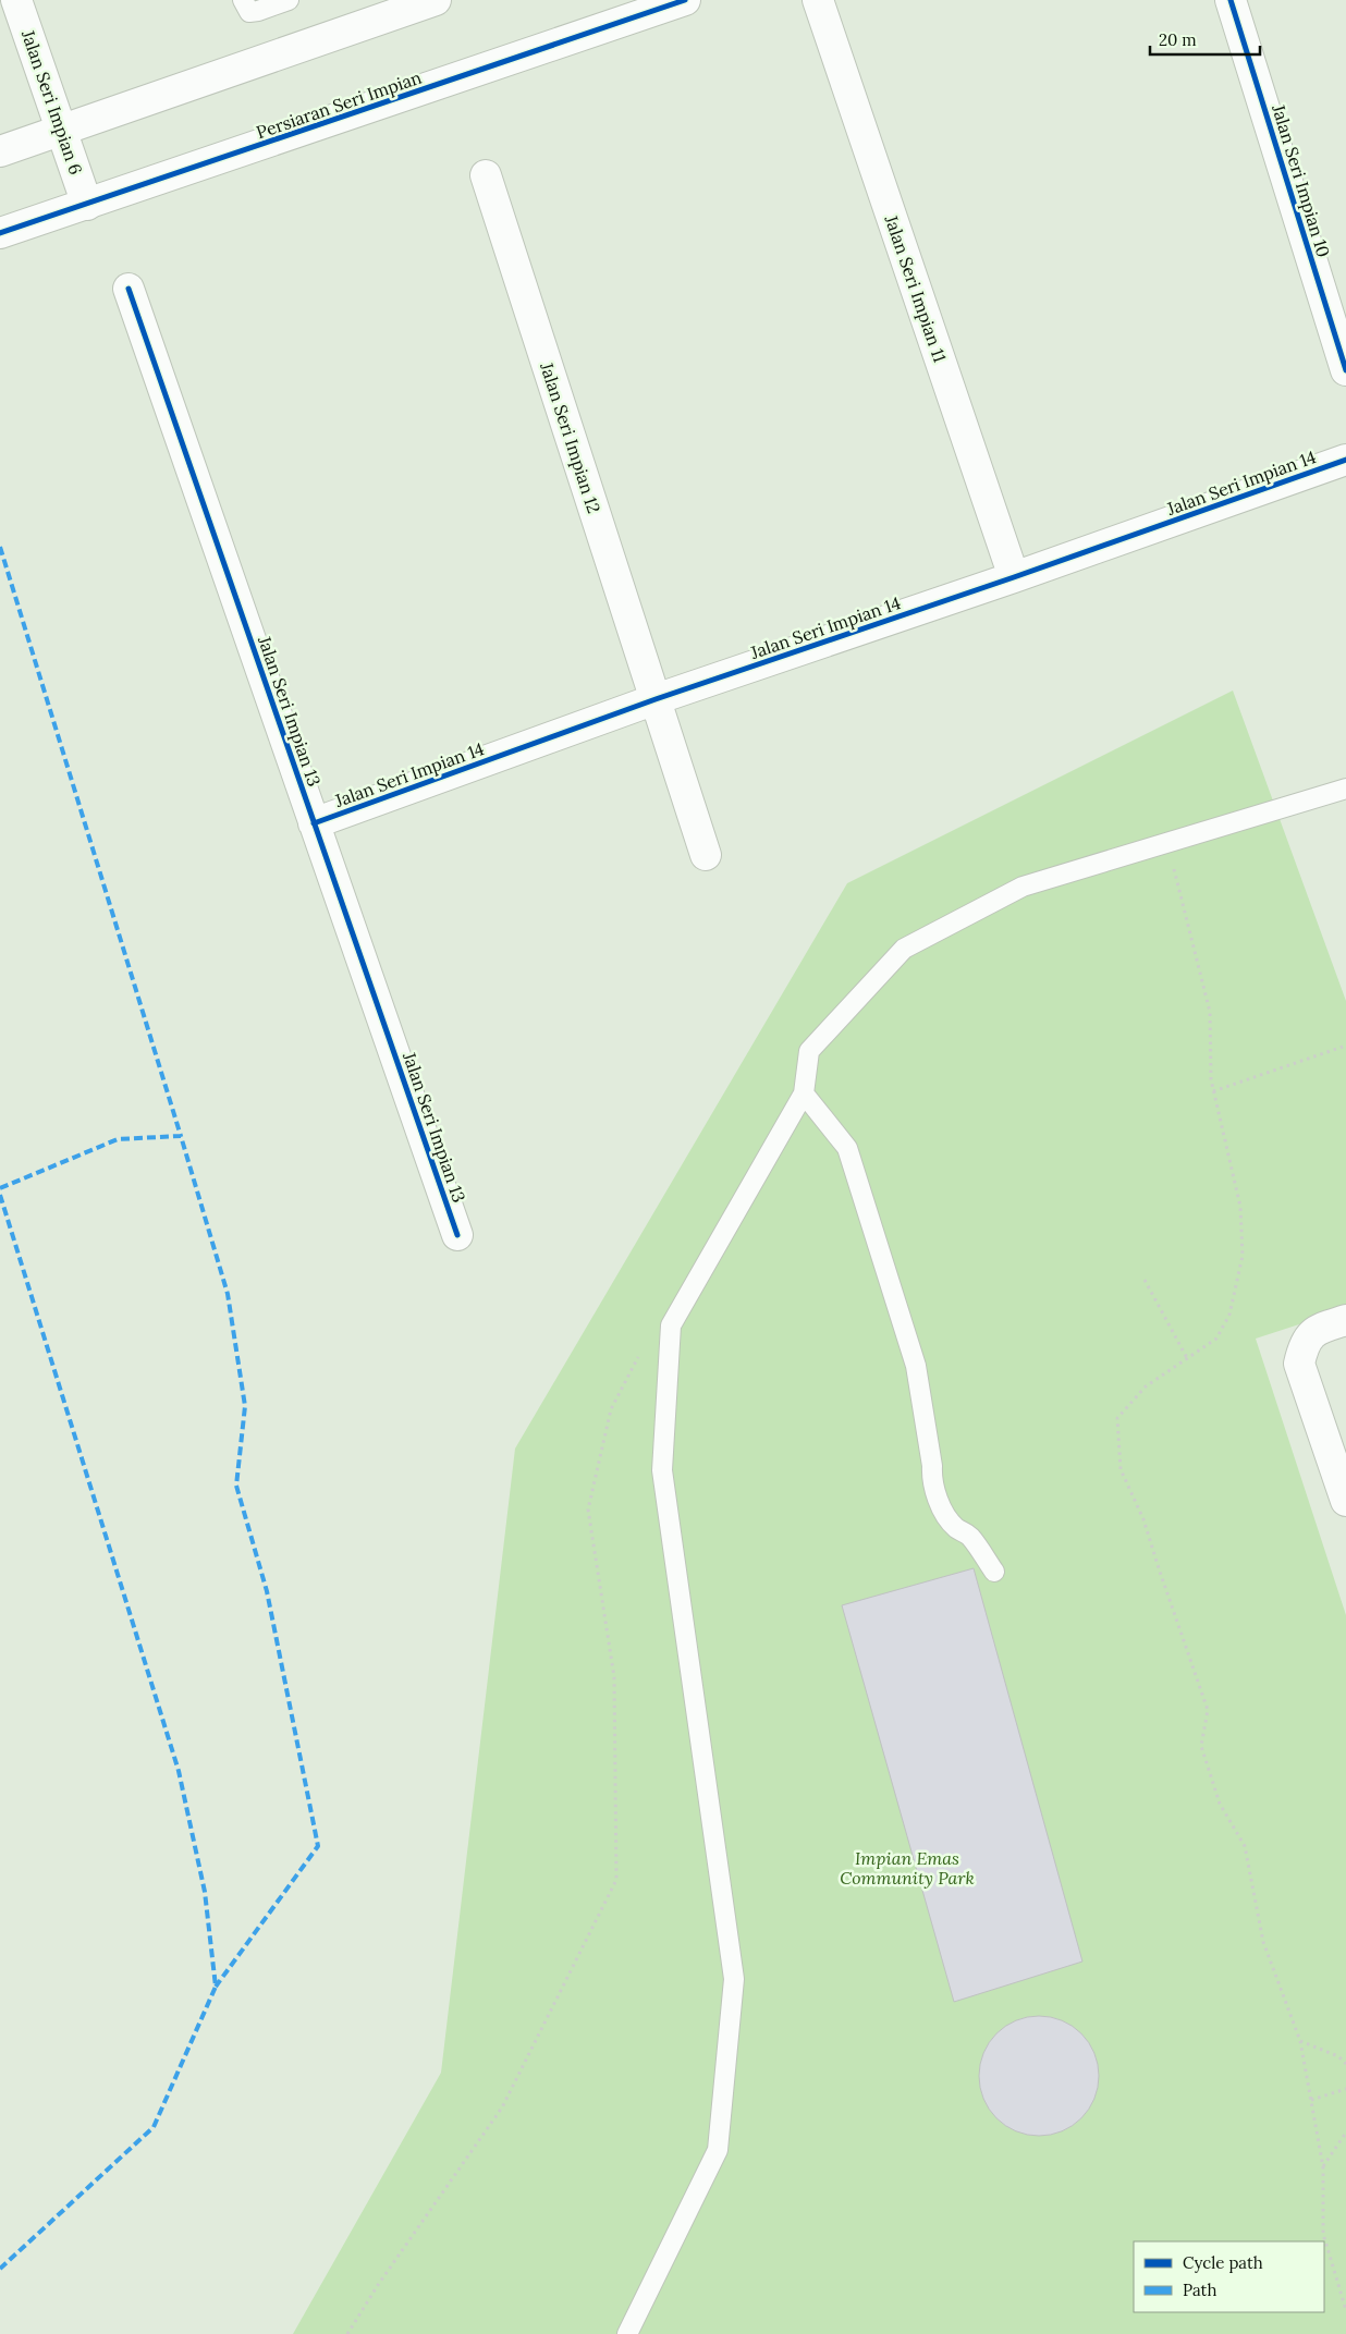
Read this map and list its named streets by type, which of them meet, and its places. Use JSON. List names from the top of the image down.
{
  "streets": {
    "street": [
      "Jalan Seri Impian 6",
      "Persiaran Seri Impian",
      "Jalan Seri Impian 10",
      "Jalan Seri Impian 11",
      "Jalan Seri Impian 12",
      "Jalan Seri Impian 14",
      "Jalan Seri Impian 13"
    ]
  },
  "crossings": [
    ["Jalan Seri Impian 6", "Persiaran Seri Impian"],
    ["Jalan Seri Impian 11", "Jalan Seri Impian 14"],
    ["Jalan Seri Impian 12", "Jalan Seri Impian 14"],
    ["Jalan Seri Impian 14", "Jalan Seri Impian 13"]
  ],
  "parks": ["Impian Emas Community Park"],
  "legend": ["Cycle path", "Path"],
  "scale_bar": "20 m"
}
